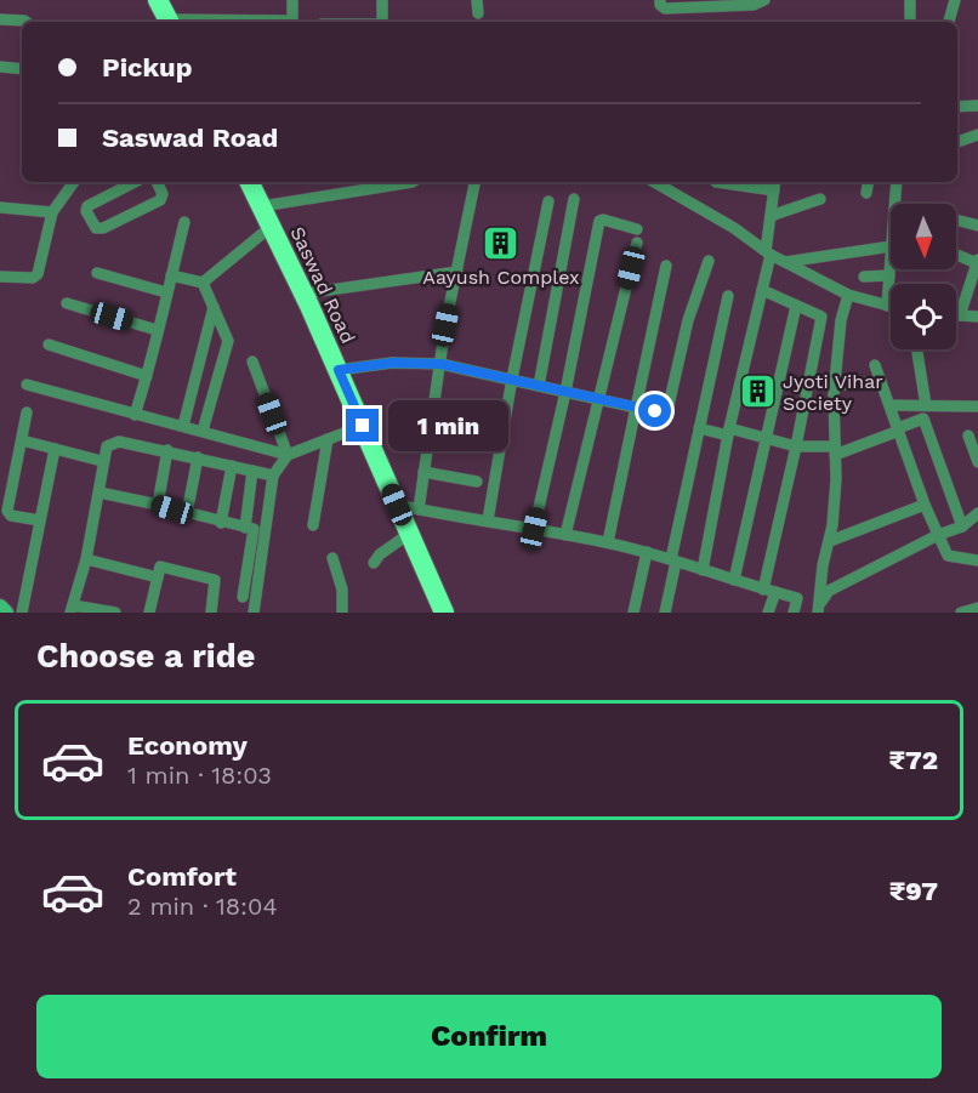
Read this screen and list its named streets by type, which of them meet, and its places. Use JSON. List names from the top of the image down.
{
  "streets": {
    "highway": ["Saswad Road"]
  },
  "places": {
    "building": ["Aayush Complex", "Jyoti Vihar Society"]
  },
  "north": "bottom",
  "page": {
    "banner": ["Pickup", "Saswad Road"],
    "bubble": "1 min",
    "heading": "Choose a ride",
    "list": [
      {
        "name": "Economy",
        "note": "1 min · 18:03",
        "value": "₹72"
      },
      {
        "name": "Comfort",
        "note": "2 min · 18:04",
        "value": "₹97"
      }
    ],
    "buttons": "Confirm"
  }
}
